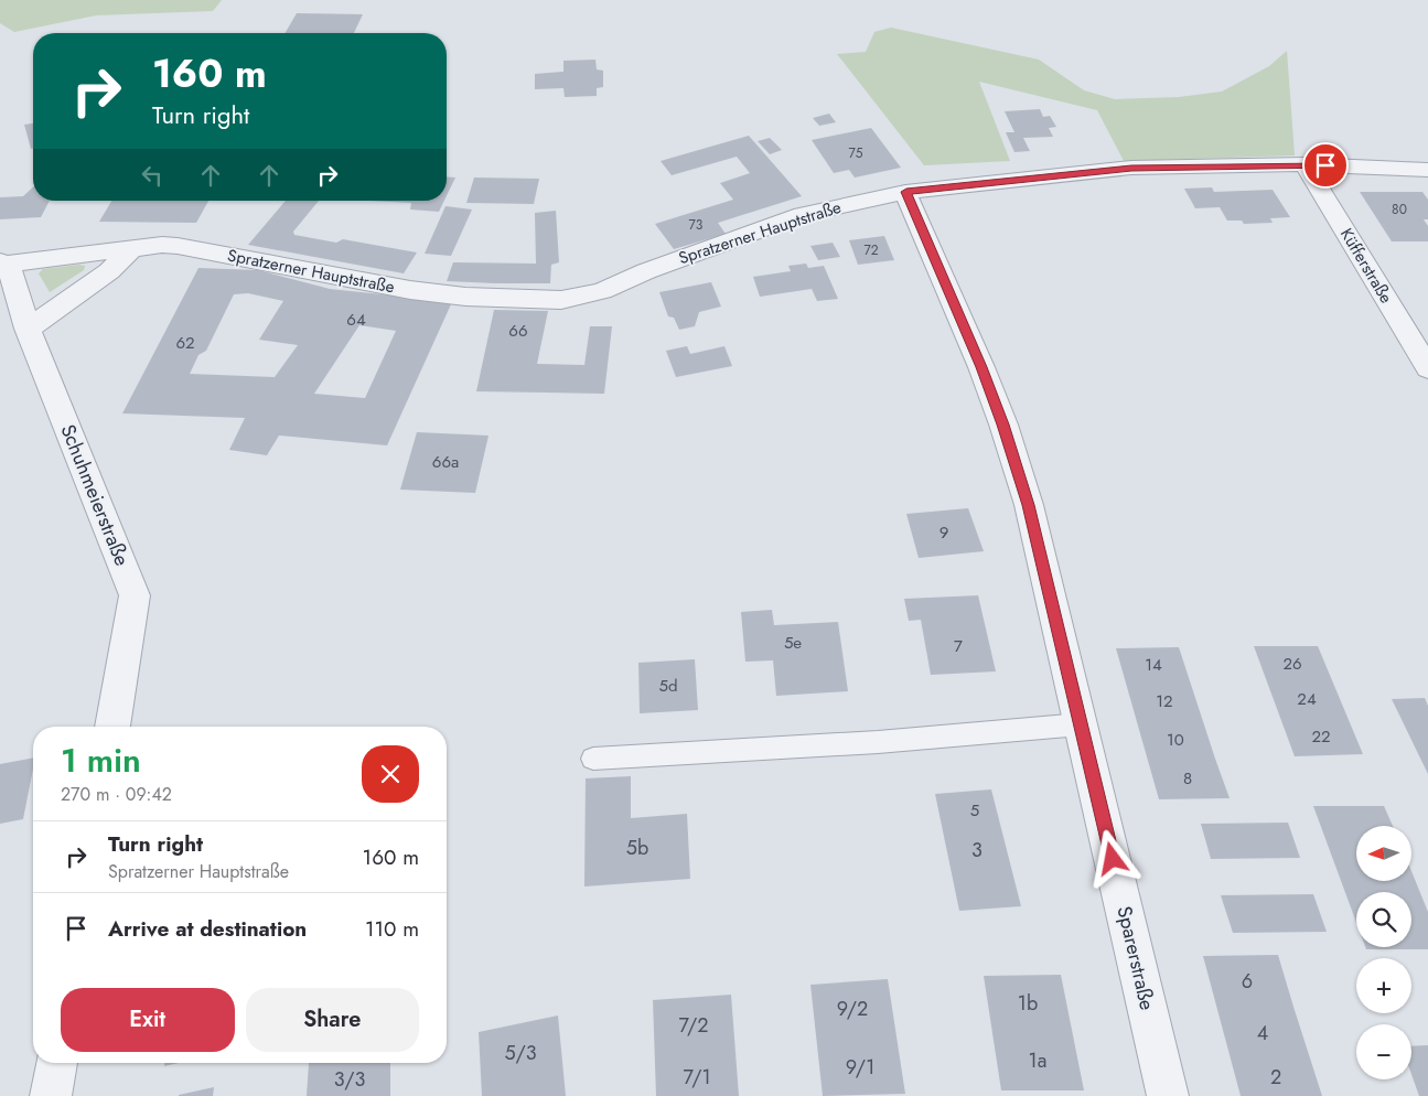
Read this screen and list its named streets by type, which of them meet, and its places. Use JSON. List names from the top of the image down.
{
  "streets": {
    "street": [
      "Spratzerner Hauptstraße",
      "Küfferstraße",
      "Schuhmeierstraße",
      "Sparerstraße"
    ]
  },
  "crossings": [
    ["Spratzerner Hauptstraße", "Küfferstraße"],
    ["Spratzerner Hauptstraße", "Schuhmeierstraße"],
    ["Spratzerner Hauptstraße", "Sparerstraße"]
  ],
  "house_numbers": [
    "75",
    "80",
    "73",
    "72",
    "64",
    "66",
    "62",
    "66a",
    "9",
    "5e",
    "7",
    "26",
    "14",
    "5d",
    "24",
    "12",
    "22",
    "10",
    "8",
    "5",
    "5b",
    "3",
    "6",
    "1b",
    "9/2",
    "7/2",
    "4",
    "5/3",
    "1a",
    "9/1",
    "7/1",
    "2",
    "3/3"
  ],
  "north": "left",
  "page": {
    "turn": ["160 m", "Turn right"],
    "heading": ["1 min", "270 m · 09:42"],
    "list": [
      {
        "name": "Turn right",
        "note": "Spratzerner Hauptstraße",
        "value": "160 m"
      },
      {
        "name": "Arrive at destination",
        "value": "110 m"
      }
    ],
    "map_buttons": ["+", "−"],
    "buttons": ["Exit", "Share"]
  }
}
